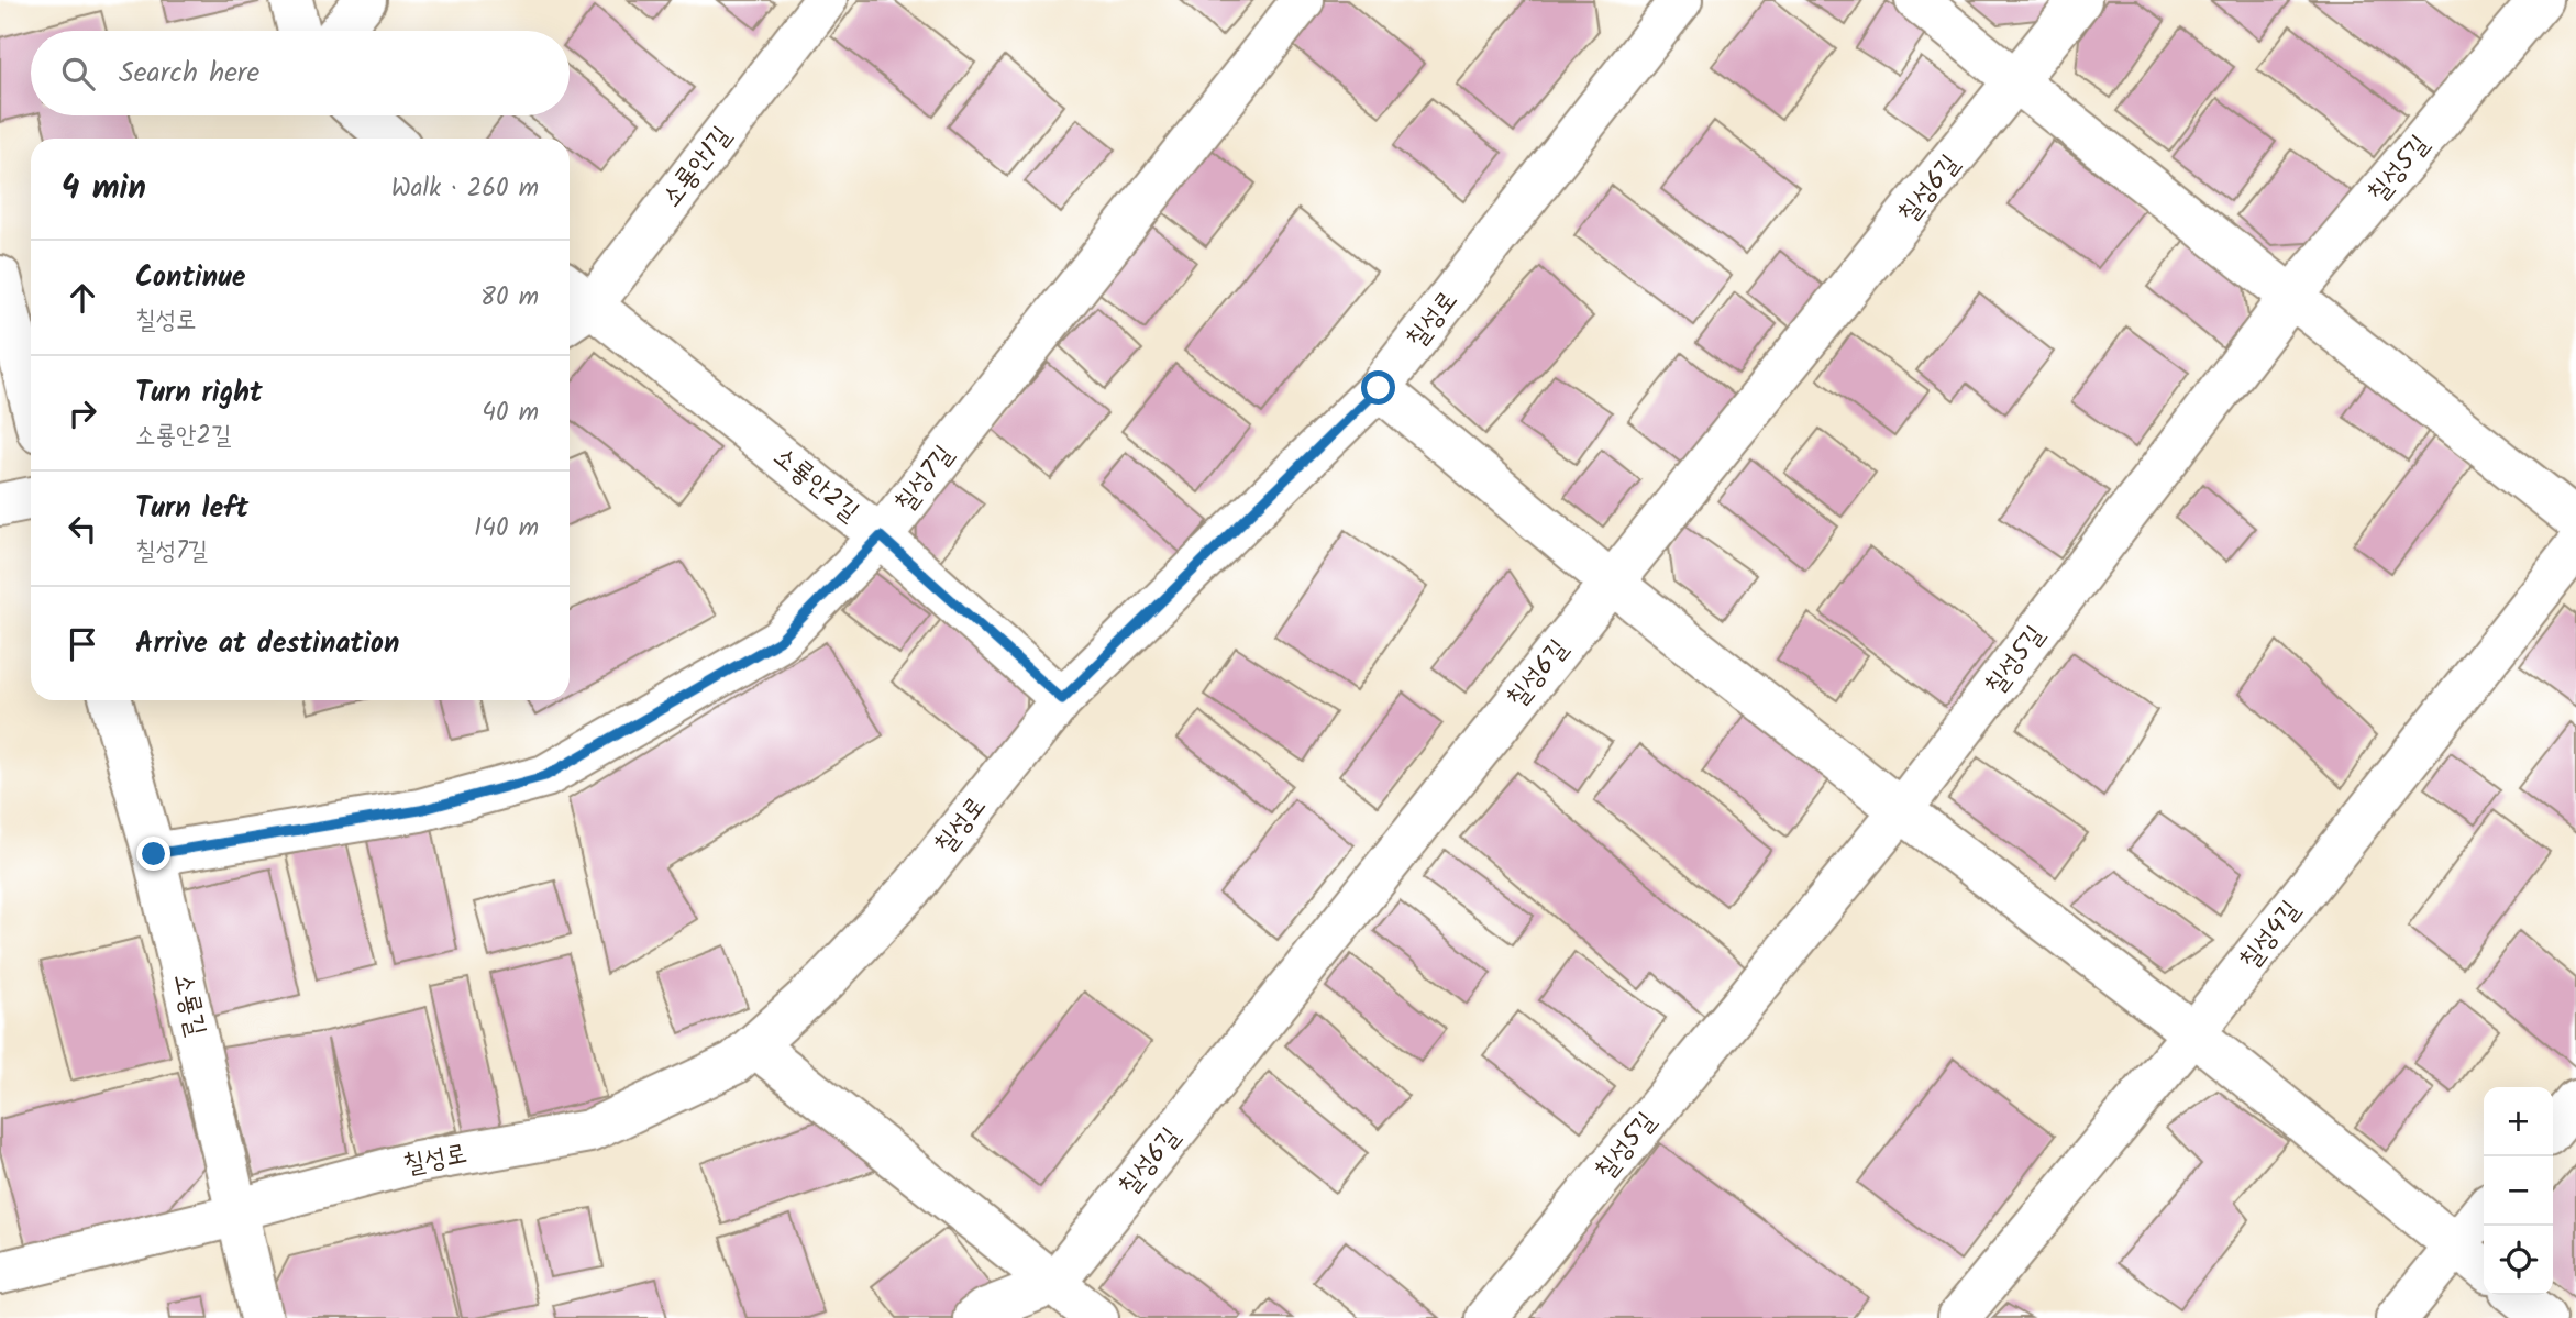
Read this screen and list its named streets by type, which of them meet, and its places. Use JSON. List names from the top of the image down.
{
  "streets": {
    "street": [
      "소룡안1길",
      "칠성5길",
      "칠성6길",
      "칠성로",
      "칠성7길",
      "소룡안2길",
      "칠성4길",
      "소룡길"
    ]
  },
  "crossings": [
    ["소룡안1길", "소룡안2길"],
    ["칠성로", "소룡안2길"],
    ["칠성로", "소룡길"],
    ["칠성7길", "소룡안2길"],
    ["칠성7길", "소룡길"]
  ],
  "page": {
    "search": "Search here",
    "heading": ["4 min", "Walk · 260 m"],
    "list": [
      ["Continue", "칠성로", "80 m"],
      ["Turn right", "소룡안2길", "40 m"],
      ["Turn left", "칠성7길", "140 m"],
      "Arrive at destination"
    ],
    "map_buttons": ["+", "−"]
  }
}
